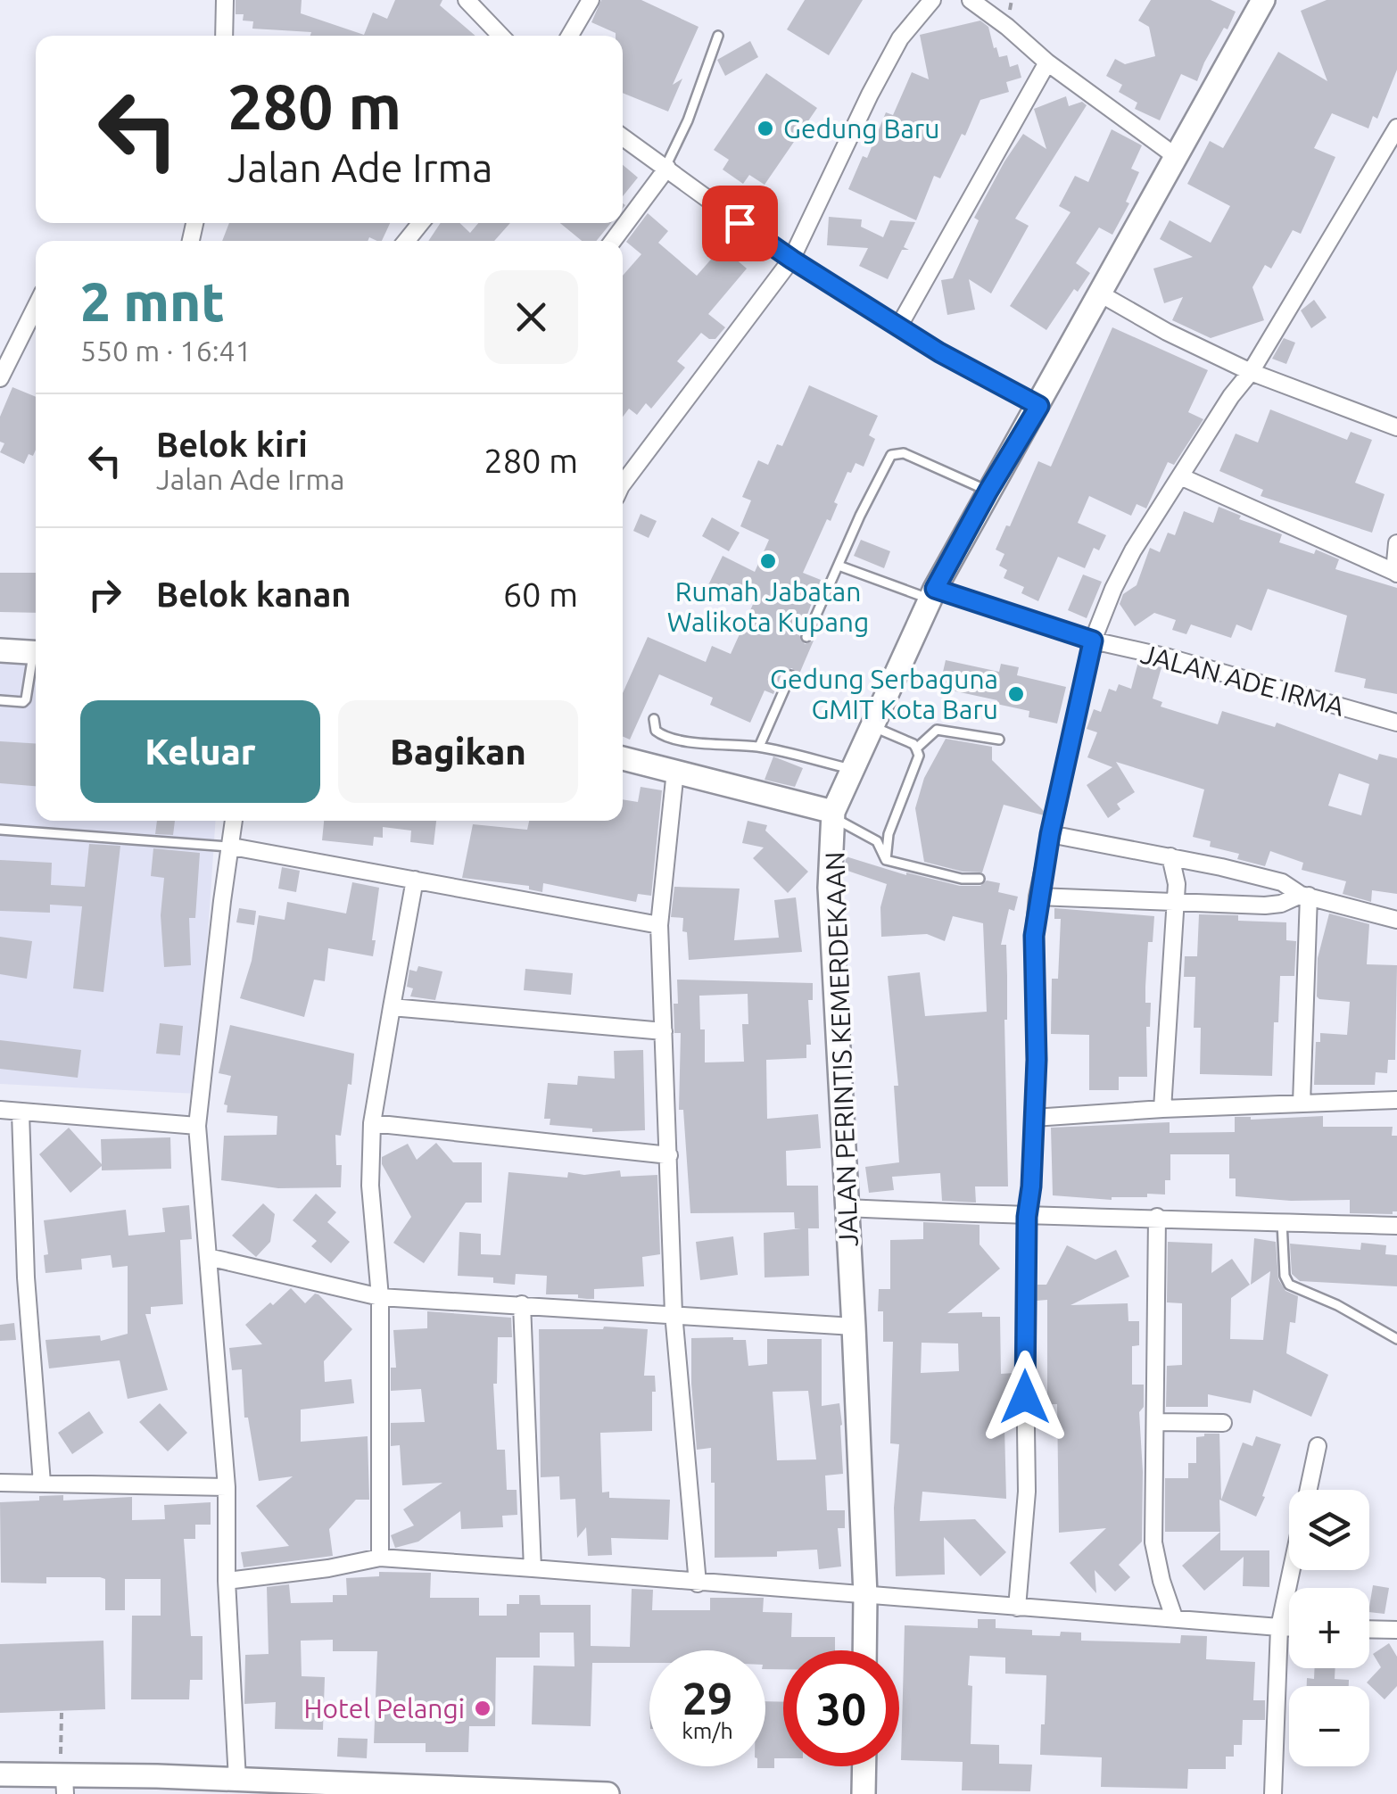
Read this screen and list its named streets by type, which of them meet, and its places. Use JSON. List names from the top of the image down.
{
  "streets": {
    "main road": ["JALAN PERINTIS KEMERDEKAAN"],
    "street": ["JALAN ADE IRMA"]
  },
  "crossings": [
    ["JALAN ADE IRMA", "JALAN PERINTIS KEMERDEKAAN"]
  ],
  "places": [
    "Gedung Baru",
    "Rumah Jabatan Walikota Kupang",
    "Gedung Serbaguna GMIT Kota Baru",
    "Hotel Pelangi"
  ],
  "page": {
    "turn": ["280 m", "Jalan Ade Irma"],
    "heading": ["2 mnt", "550 m · 16:41"],
    "list": [
      {
        "name": "Belok kiri",
        "note": "Jalan Ade Irma",
        "value": "280 m"
      },
      {
        "name": "Belok kanan",
        "value": "60 m"
      }
    ],
    "buttons": ["Keluar", "Bagikan"],
    "map_buttons": ["+", "−"],
    "speed": "29 km/h",
    "limit": "30"
  }
}
